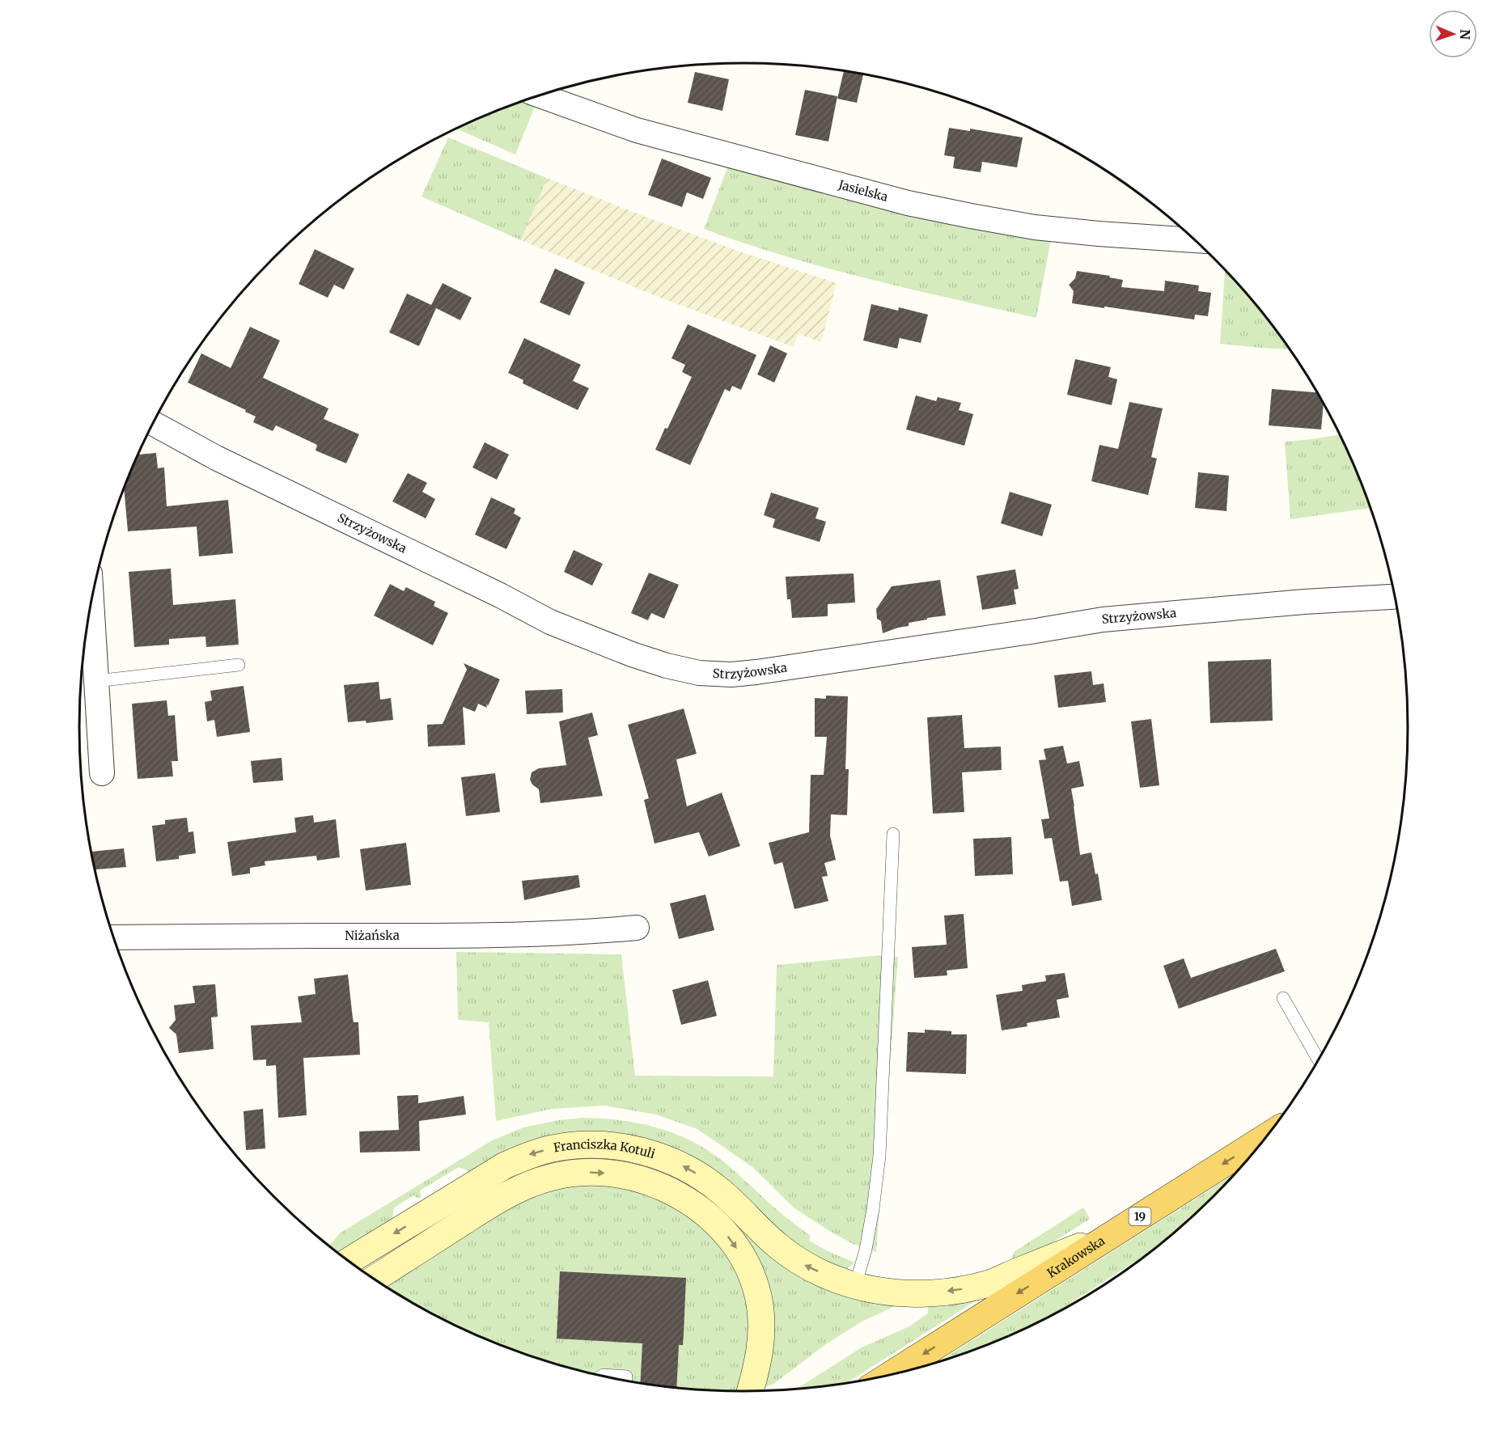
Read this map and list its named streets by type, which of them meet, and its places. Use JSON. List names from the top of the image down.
{
  "streets": {
    "main road": ["19", "Krakowska"],
    "street": [
      "Jasielska",
      "Strzyżowska",
      "Niżańska",
      "Franciszka Kotuli"
    ]
  },
  "crossings": [
    ["Franciszka Kotuli", "Krakowska"]
  ],
  "one_way": ["Franciszka Kotuli", "Krakowska"],
  "north": "right"
}
